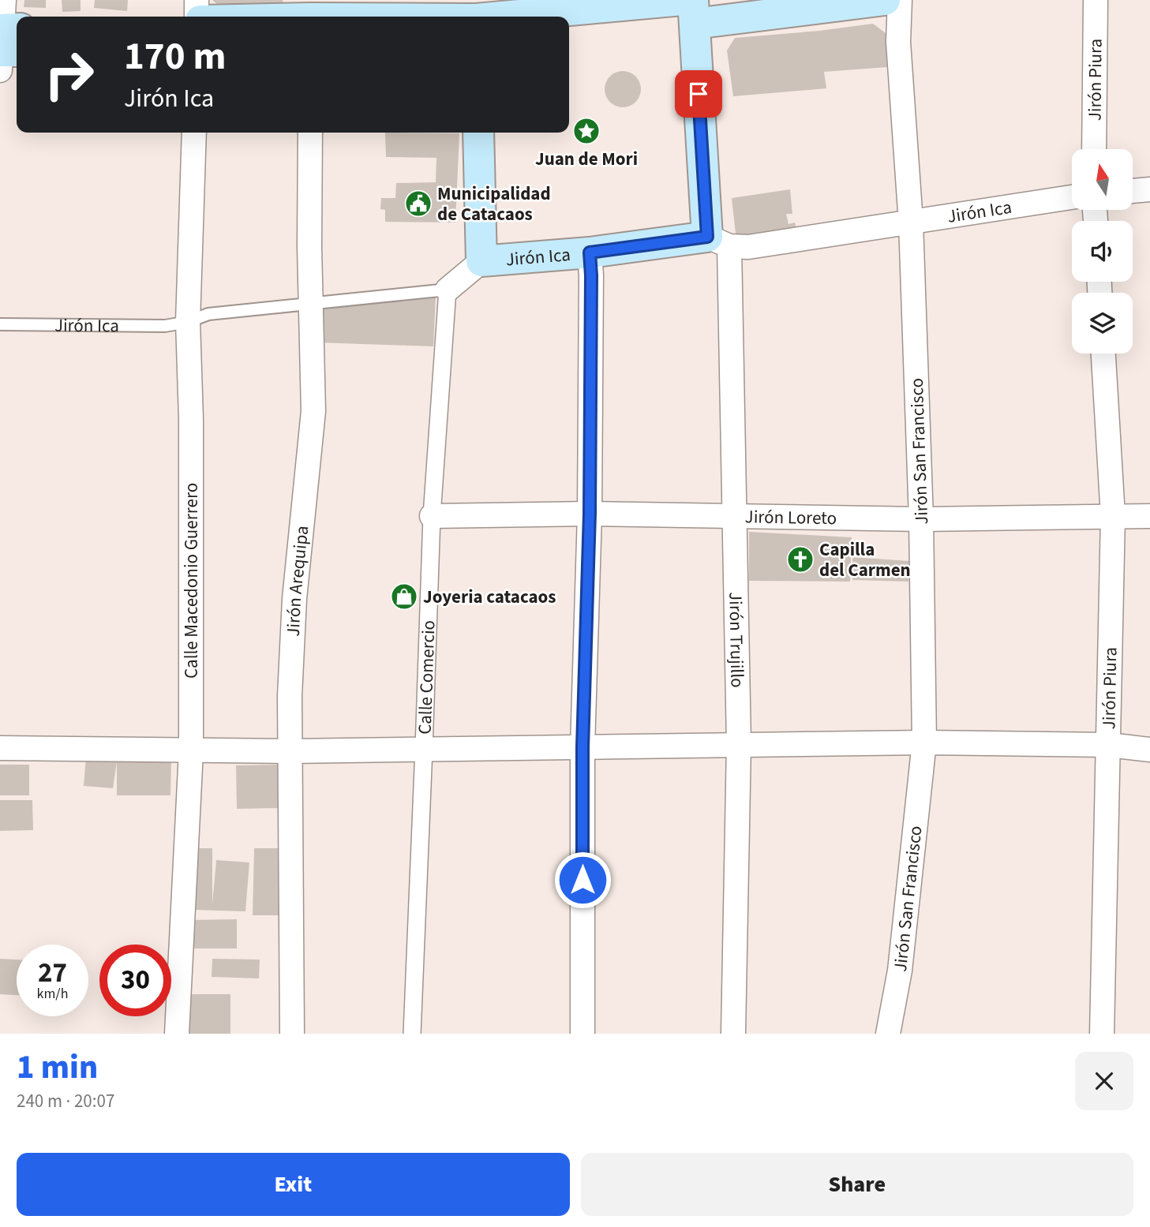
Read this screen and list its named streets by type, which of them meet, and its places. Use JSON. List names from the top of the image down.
{
  "streets": {
    "main road": ["Jirón Ica", "Jirón Trujillo"],
    "street": [
      "Jirón Piura",
      "Jirón San Francisco",
      "Jirón Loreto",
      "Calle Macedonio Guerrero",
      "Jirón Arequipa",
      "Calle Comercio"
    ]
  },
  "crossings": [
    ["Jirón Piura", "Jirón Loreto"],
    ["Jirón Ica", "Jirón San Francisco"],
    ["Jirón Ica", "Calle Macedonio Guerrero"],
    ["Jirón Ica", "Jirón Arequipa"],
    ["Jirón Ica", "Jirón Trujillo"],
    ["Jirón Ica", "Calle Comercio"],
    ["Jirón San Francisco", "Jirón Loreto"],
    ["Jirón Loreto", "Jirón Trujillo"],
    ["Jirón Loreto", "Calle Comercio"]
  ],
  "places": {
    "place": ["Juan de Mori"],
    "public building": ["Municipalidad de Catacaos"],
    "church": ["Capilla del Carmen"],
    "shop": ["Joyeria catacaos"]
  },
  "north": "top",
  "page": {
    "turn": ["170 m", "Jirón Ica"],
    "speed": "27 km/h",
    "limit": "30",
    "heading": ["1 min", "240 m · 20:07"],
    "buttons": ["Exit", "Share"]
  }
}
